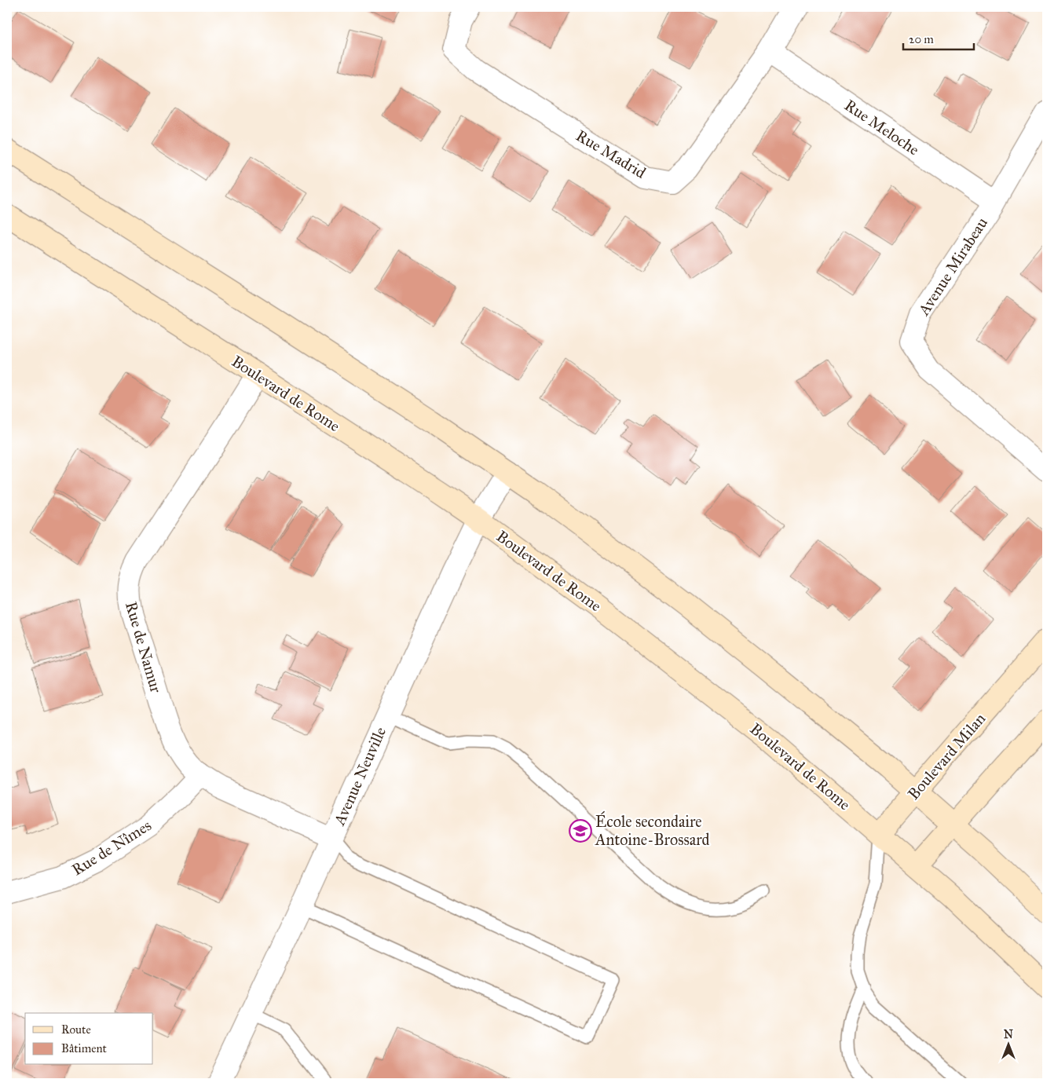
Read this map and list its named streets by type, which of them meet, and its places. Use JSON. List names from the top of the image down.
{
  "streets": {
    "main road": ["Boulevard de Rome", "Boulevard Milan"],
    "street": [
      "Rue Meloche",
      "Rue Madrid",
      "Avenue Mirabeau",
      "Rue de Namur",
      "Avenue Neuville",
      "Rue de Nîmes"
    ]
  },
  "crossings": [
    ["Rue Meloche", "Rue Madrid"],
    ["Rue Meloche", "Avenue Mirabeau"],
    ["Boulevard de Rome", "Rue de Namur"],
    ["Boulevard de Rome", "Boulevard Milan"],
    ["Boulevard de Rome", "Avenue Neuville"],
    ["Rue de Namur", "Avenue Neuville"],
    ["Rue de Namur", "Rue de Nîmes"]
  ],
  "places": {
    "school or university": ["École secondaire Antoine-Brossard"]
  },
  "legend": ["Route", "Bâtiment"],
  "scale_bar": "20 m",
  "north": "top"
}
